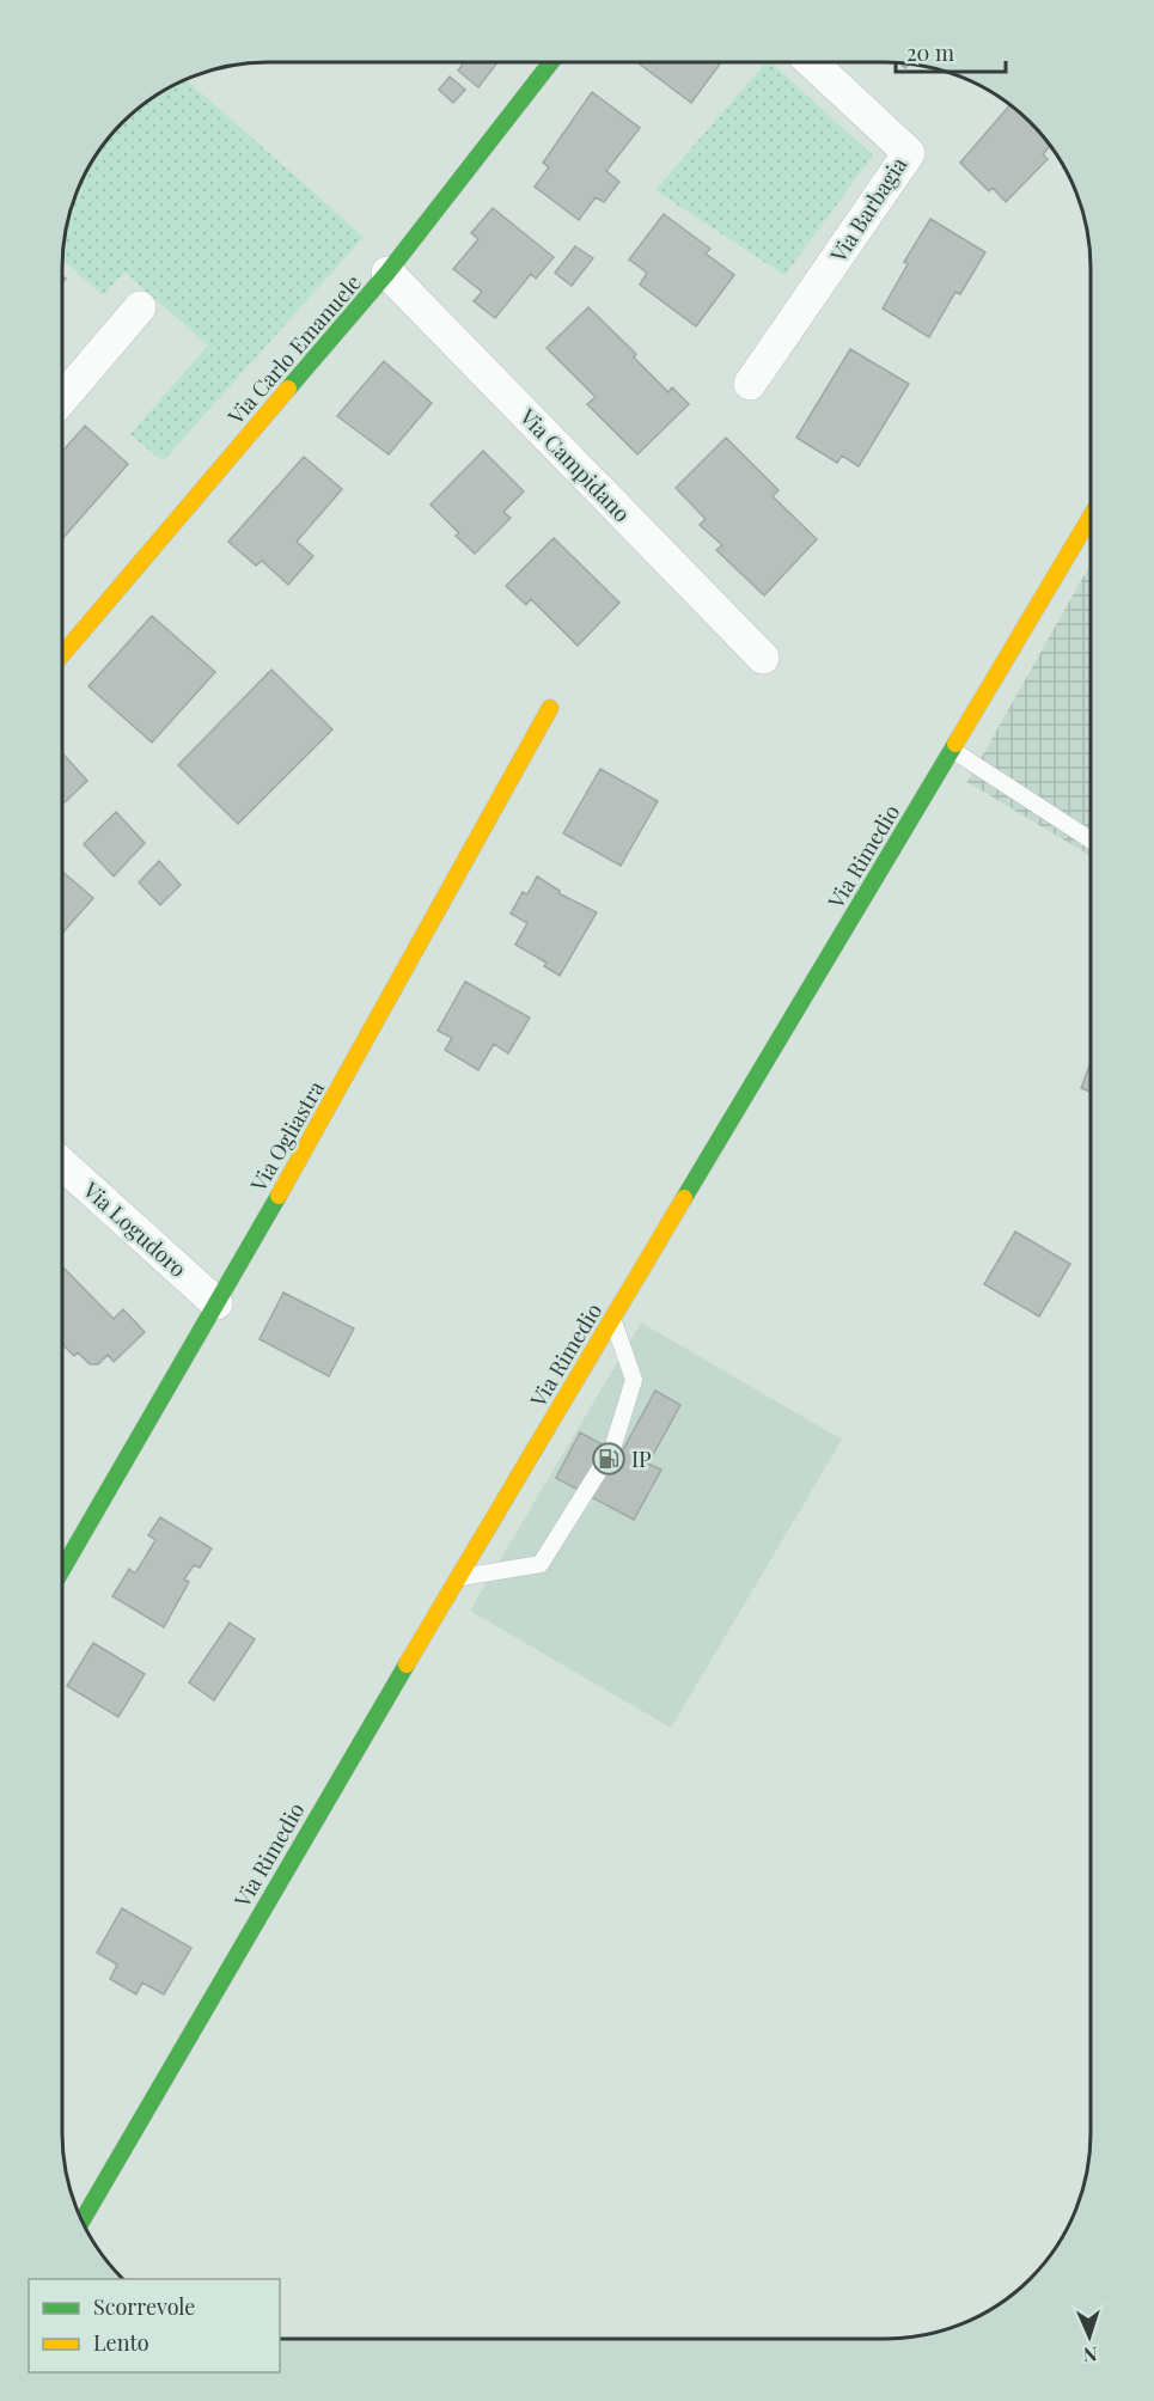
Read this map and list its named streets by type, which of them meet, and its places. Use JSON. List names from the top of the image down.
{
  "streets": {
    "main road": ["Via Carlo Emanuele", "Via Rimedio", "Via Ogliastra"],
    "street": ["Via Barbagia", "Via Campidano", "Via Logudoro"]
  },
  "crossings": [
    ["Via Carlo Emanuele", "Via Campidano"],
    ["Via Ogliastra", "Via Logudoro"]
  ],
  "places": {
    "fuel station": ["IP"]
  },
  "legend": ["Scorrevole", "Lento"],
  "scale_bar": "20 m",
  "north": "bottom"
}
